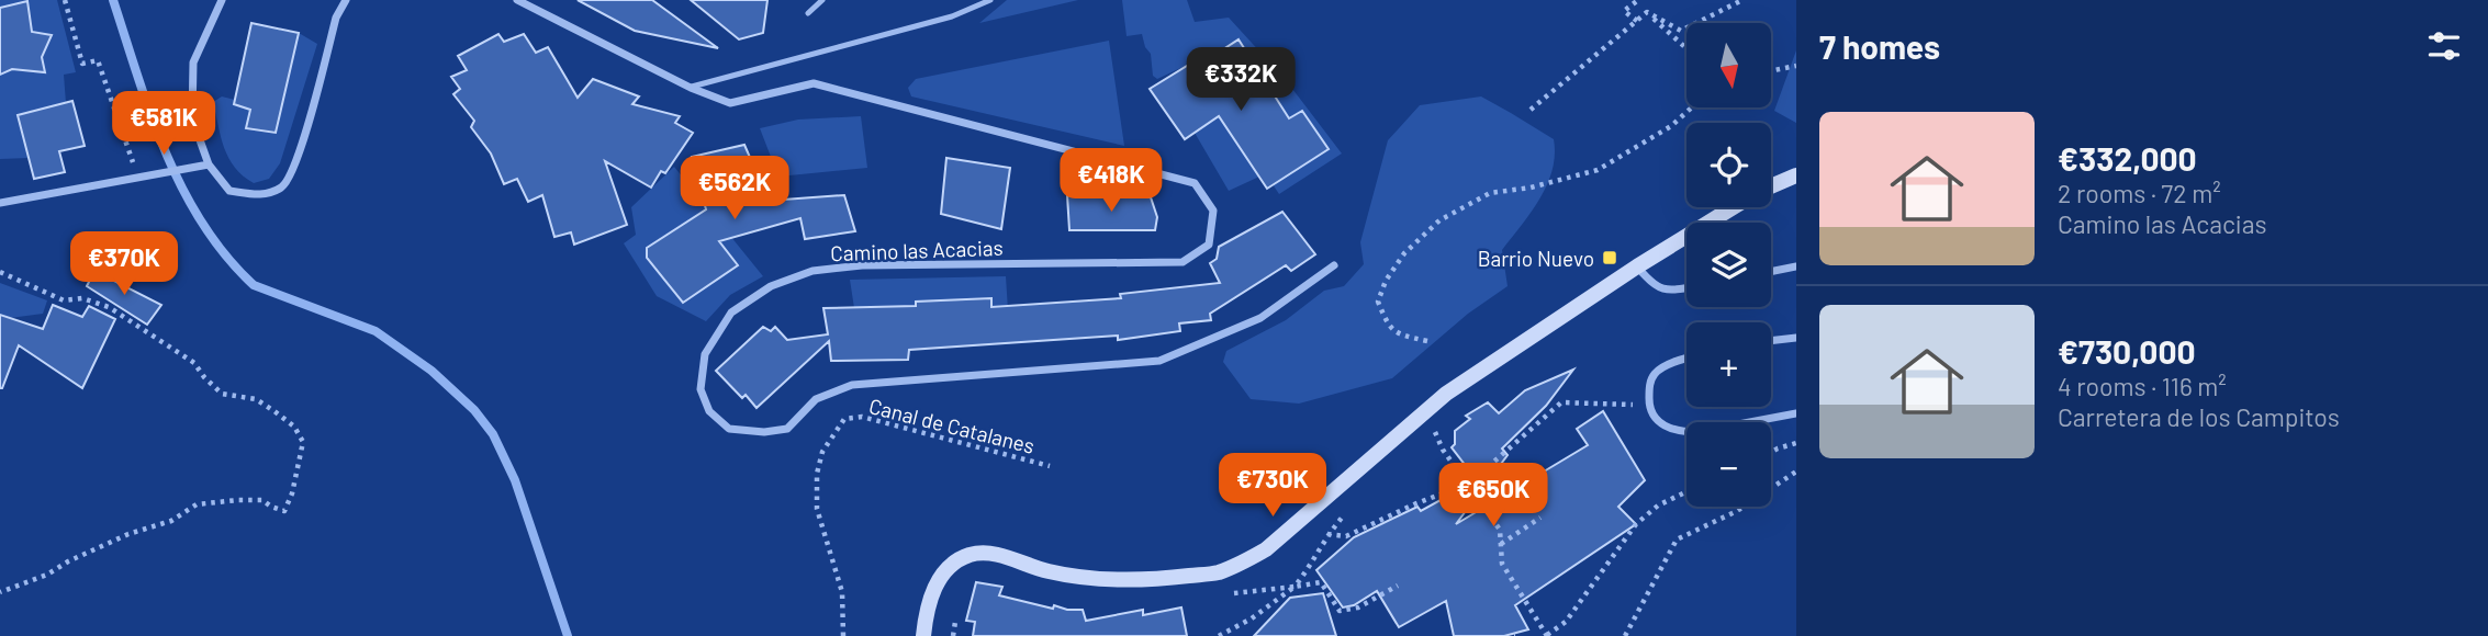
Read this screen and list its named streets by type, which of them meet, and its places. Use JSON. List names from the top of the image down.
{
  "streets": {
    "street": ["Camino las Acacias"],
    "path": ["Canal de Catalanes"]
  },
  "places": {
    "transit": ["Barrio Nuevo"]
  },
  "north": "bottom",
  "page": {
    "heading": "7 homes",
    "map_buttons": ["+", "−"],
    "price": [
      "€332K",
      "€581K",
      "€418K",
      "€562K",
      "€370K",
      "€730K",
      "€650K"
    ],
    "list": [
      {
        "name": "€332,000",
        "note": "2 rooms · 72 m² · Camino las Acacias"
      },
      {
        "name": "€730,000",
        "note": "4 rooms · 116 m² · Carretera de los Campitos"
      }
    ]
  }
}
